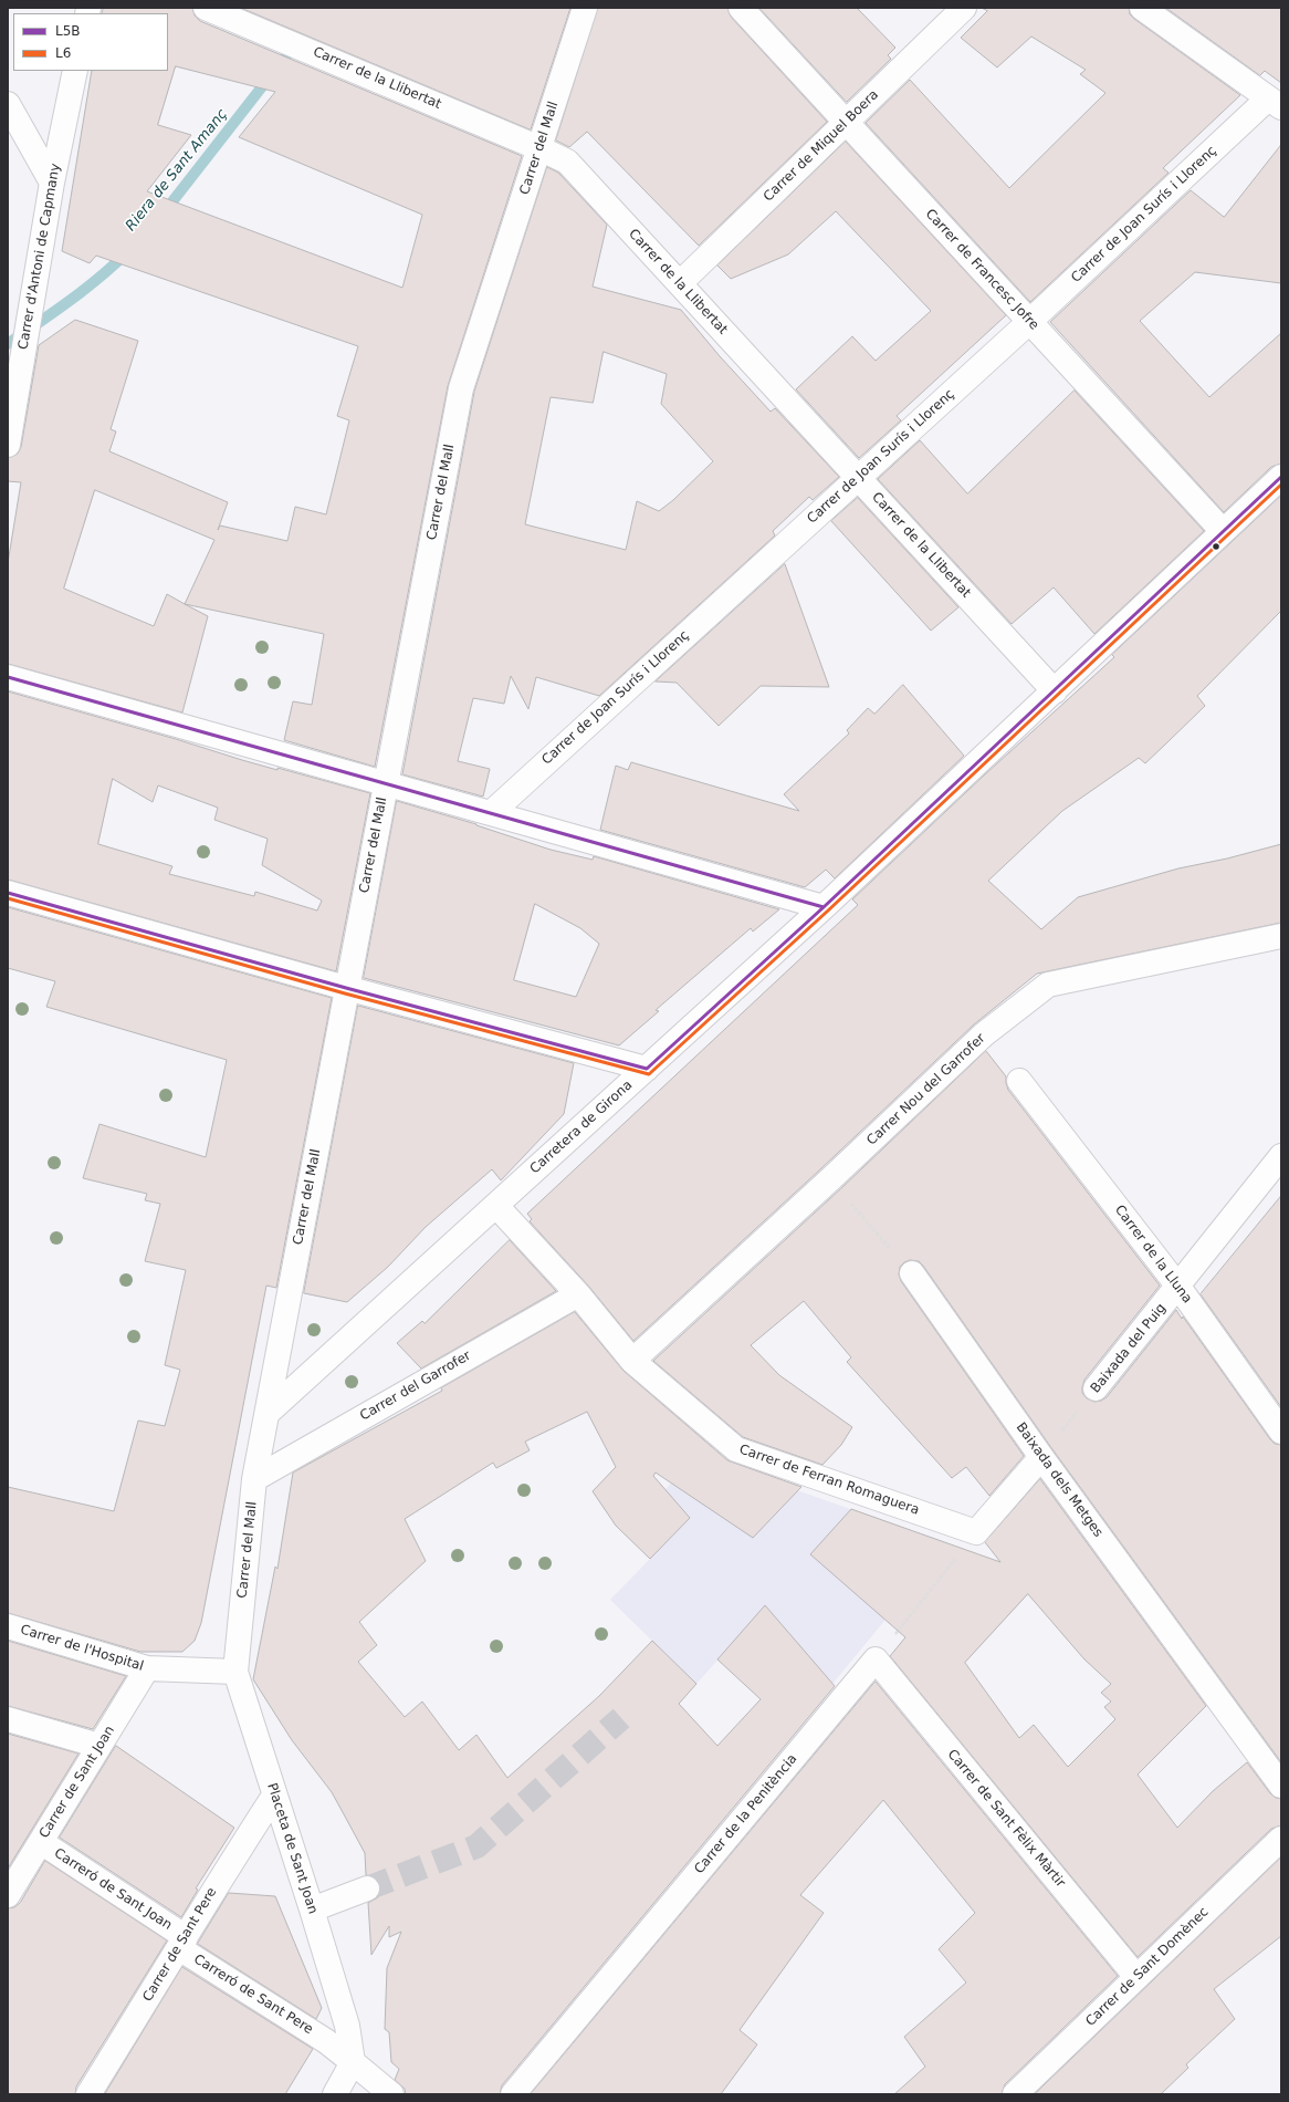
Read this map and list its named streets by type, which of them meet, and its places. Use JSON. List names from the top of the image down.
{
  "streets": {
    "street": [
      "Carrer de la Llibertat",
      "Carrer de Miquel Boera",
      "Carrer del Mall",
      "Carrer de Joan Surís i Llorenç",
      "Carrer d'Antoni de Capmany",
      "Carrer de Francesc Jofre",
      "Carrer Nou del Garrofer",
      "Carretera de Girona",
      "Carrer de la Lluna",
      "Baixada del Puig",
      "Carrer del Garrofer",
      "Carrer de Ferran Romaguera",
      "Baixada dels Metges",
      "Carrer de l'Hospital",
      "Carrer de Sant Joan",
      "Carrer de la Penitència",
      "Carrer de Sant Fèlix Màrtir",
      "Placeta de Sant Joan",
      "Carreró de Sant Joan",
      "Carrer de Sant Pere",
      "Carrer de Sant Domènec",
      "Carreró de Sant Pere"
    ]
  },
  "crossings": [
    ["Carrer de la Llibertat", "Carrer de Miquel Boera"],
    ["Carrer de la Llibertat", "Carrer del Mall"],
    ["Carrer de la Llibertat", "Carrer de Joan Surís i Llorenç"],
    ["Carrer de la Llibertat", "Carretera de Girona"],
    ["Carrer de Miquel Boera", "Carrer de Francesc Jofre"],
    ["Carrer del Mall", "Carretera de Girona"],
    ["Carrer del Mall", "Carrer del Garrofer"],
    ["Carrer del Mall", "Carrer de l'Hospital"],
    ["Carrer del Mall", "Placeta de Sant Joan"],
    ["Carrer de Joan Surís i Llorenç", "Carrer de Francesc Jofre"],
    ["Carrer de Francesc Jofre", "Carretera de Girona"],
    ["Carrer Nou del Garrofer", "Carrer de Ferran Romaguera"],
    ["Carretera de Girona", "Carrer de Ferran Romaguera"],
    ["Carrer de la Lluna", "Baixada del Puig"],
    ["Baixada del Puig", "Baixada dels Metges"],
    ["Carrer del Garrofer", "Carrer de Ferran Romaguera"],
    ["Carrer de l'Hospital", "Carrer de Sant Joan"],
    ["Carrer de l'Hospital", "Placeta de Sant Joan"],
    ["Carrer de Sant Joan", "Carreró de Sant Joan"],
    ["Carrer de la Penitència", "Carrer de Sant Fèlix Màrtir"],
    ["Carrer de Sant Fèlix Màrtir", "Carrer de Sant Domènec"],
    ["Placeta de Sant Joan", "Carrer de Sant Pere"],
    ["Placeta de Sant Joan", "Carreró de Sant Pere"],
    ["Carreró de Sant Joan", "Carrer de Sant Pere"],
    ["Carreró de Sant Joan", "Carreró de Sant Pere"],
    ["Carrer de Sant Pere", "Carreró de Sant Pere"]
  ],
  "water": ["Riera de Sant Amanç"],
  "lines": ["transit line L5B", "transit line L6"],
  "legend": ["L5B", "L6"]
}
